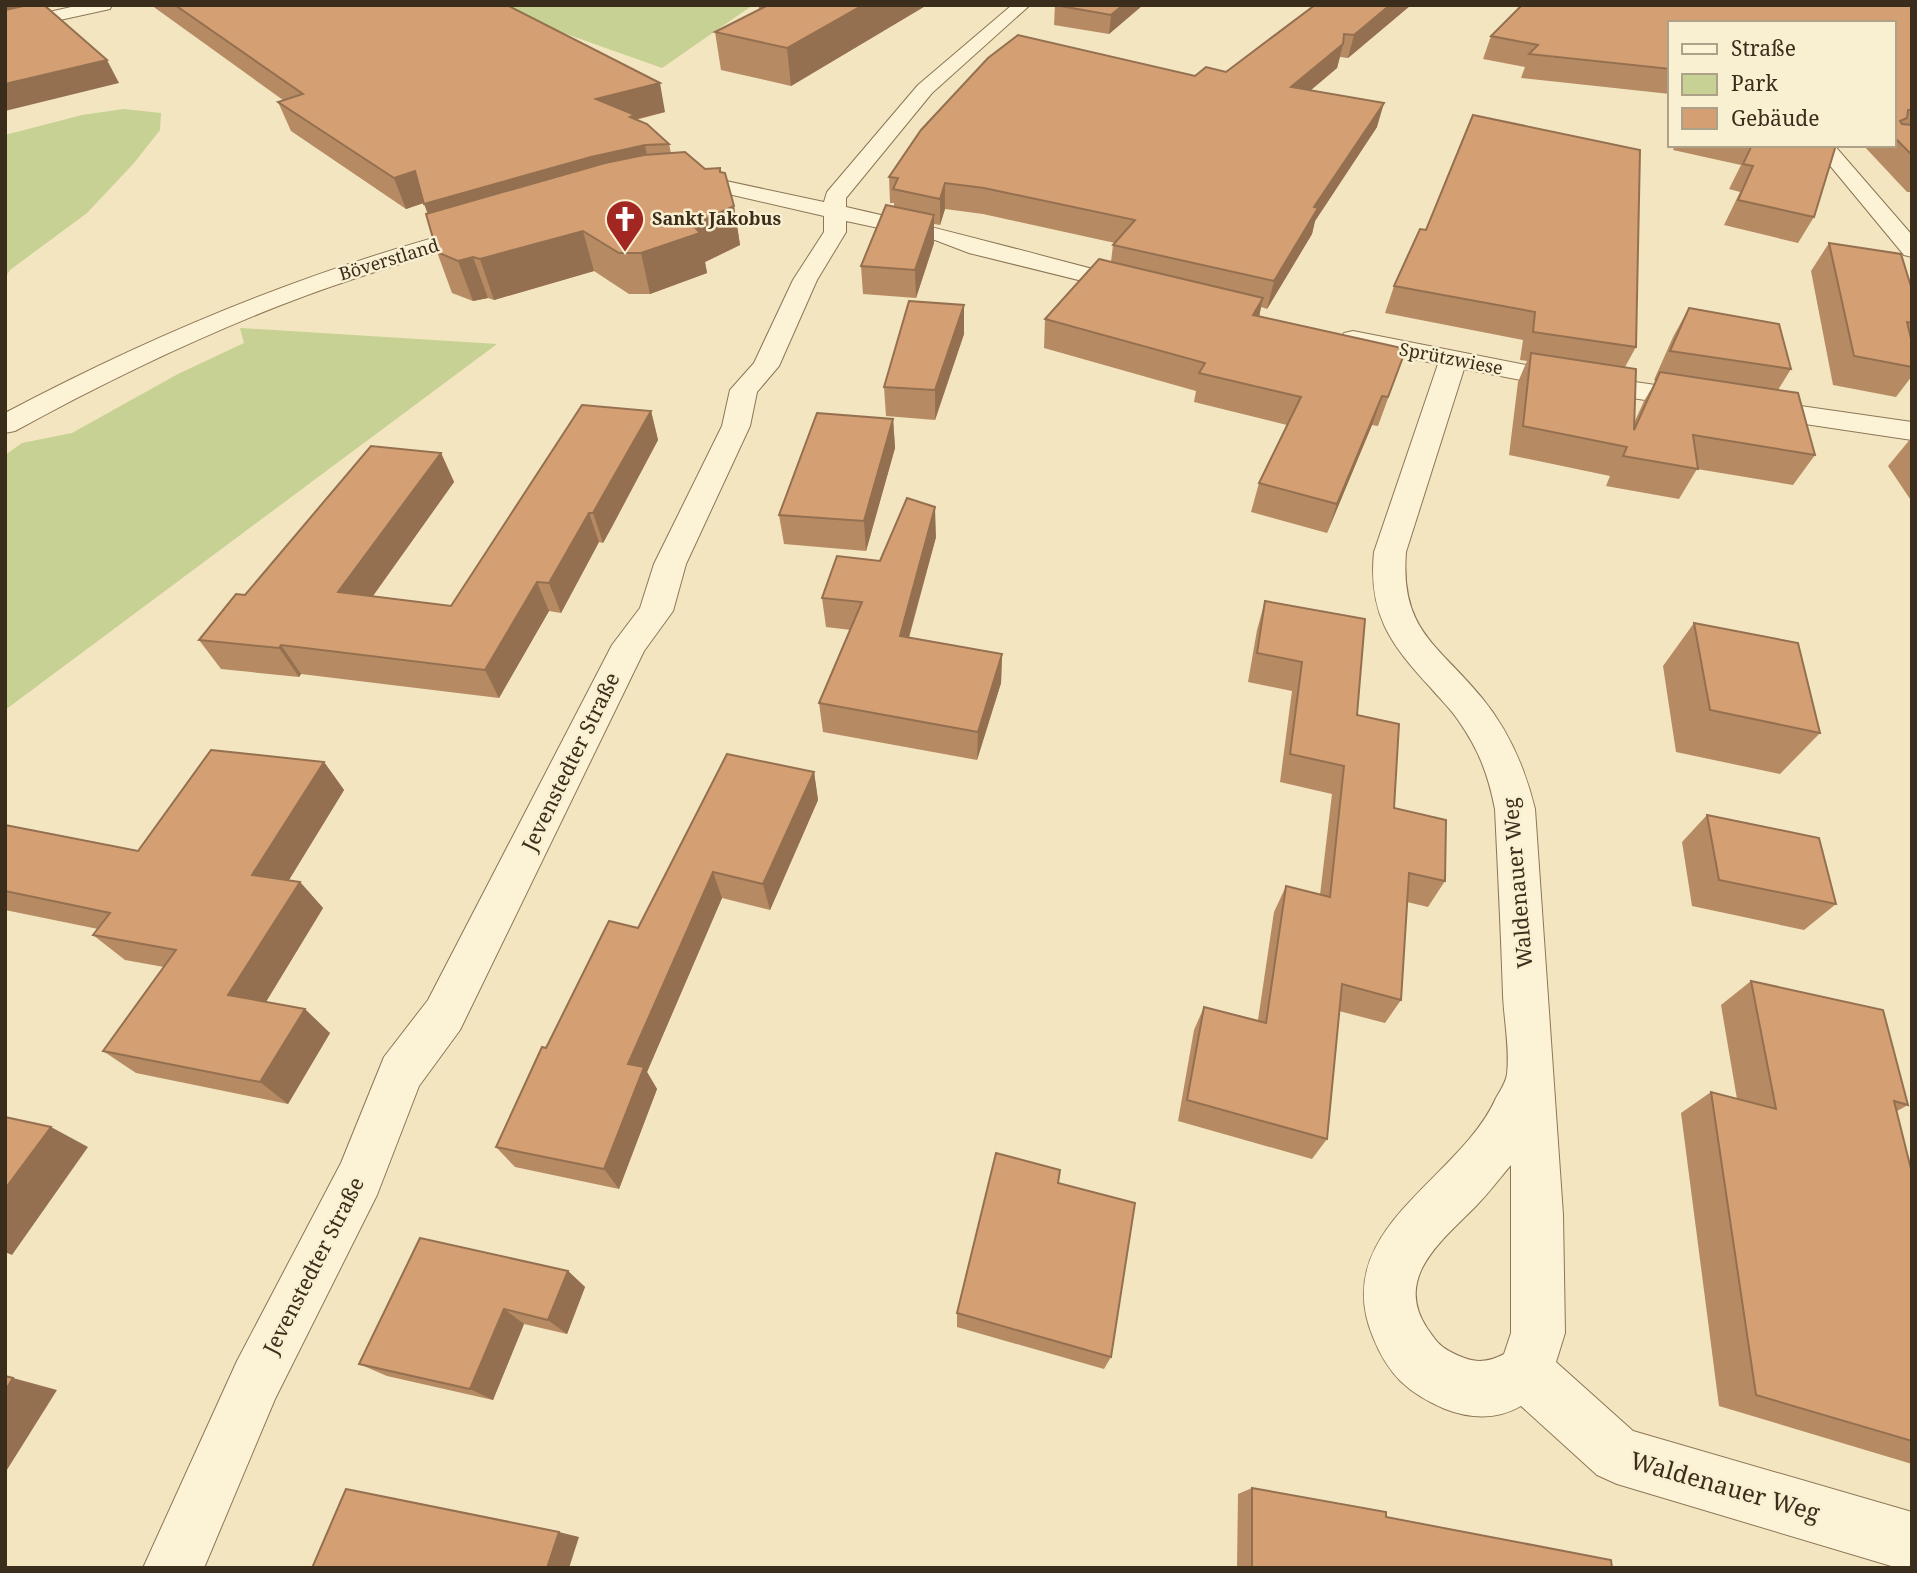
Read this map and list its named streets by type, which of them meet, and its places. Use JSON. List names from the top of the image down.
{
  "streets": {
    "street": [
      "Böverstland",
      "Sprützwiese",
      "Jevenstedter Straße",
      "Waldenauer Weg"
    ]
  },
  "crossings": [
    ["Sprützwiese", "Waldenauer Weg"]
  ],
  "places": {
    "church": ["Sankt Jakobus"]
  },
  "legend": ["Straße", "Park", "Gebäude"]
}
